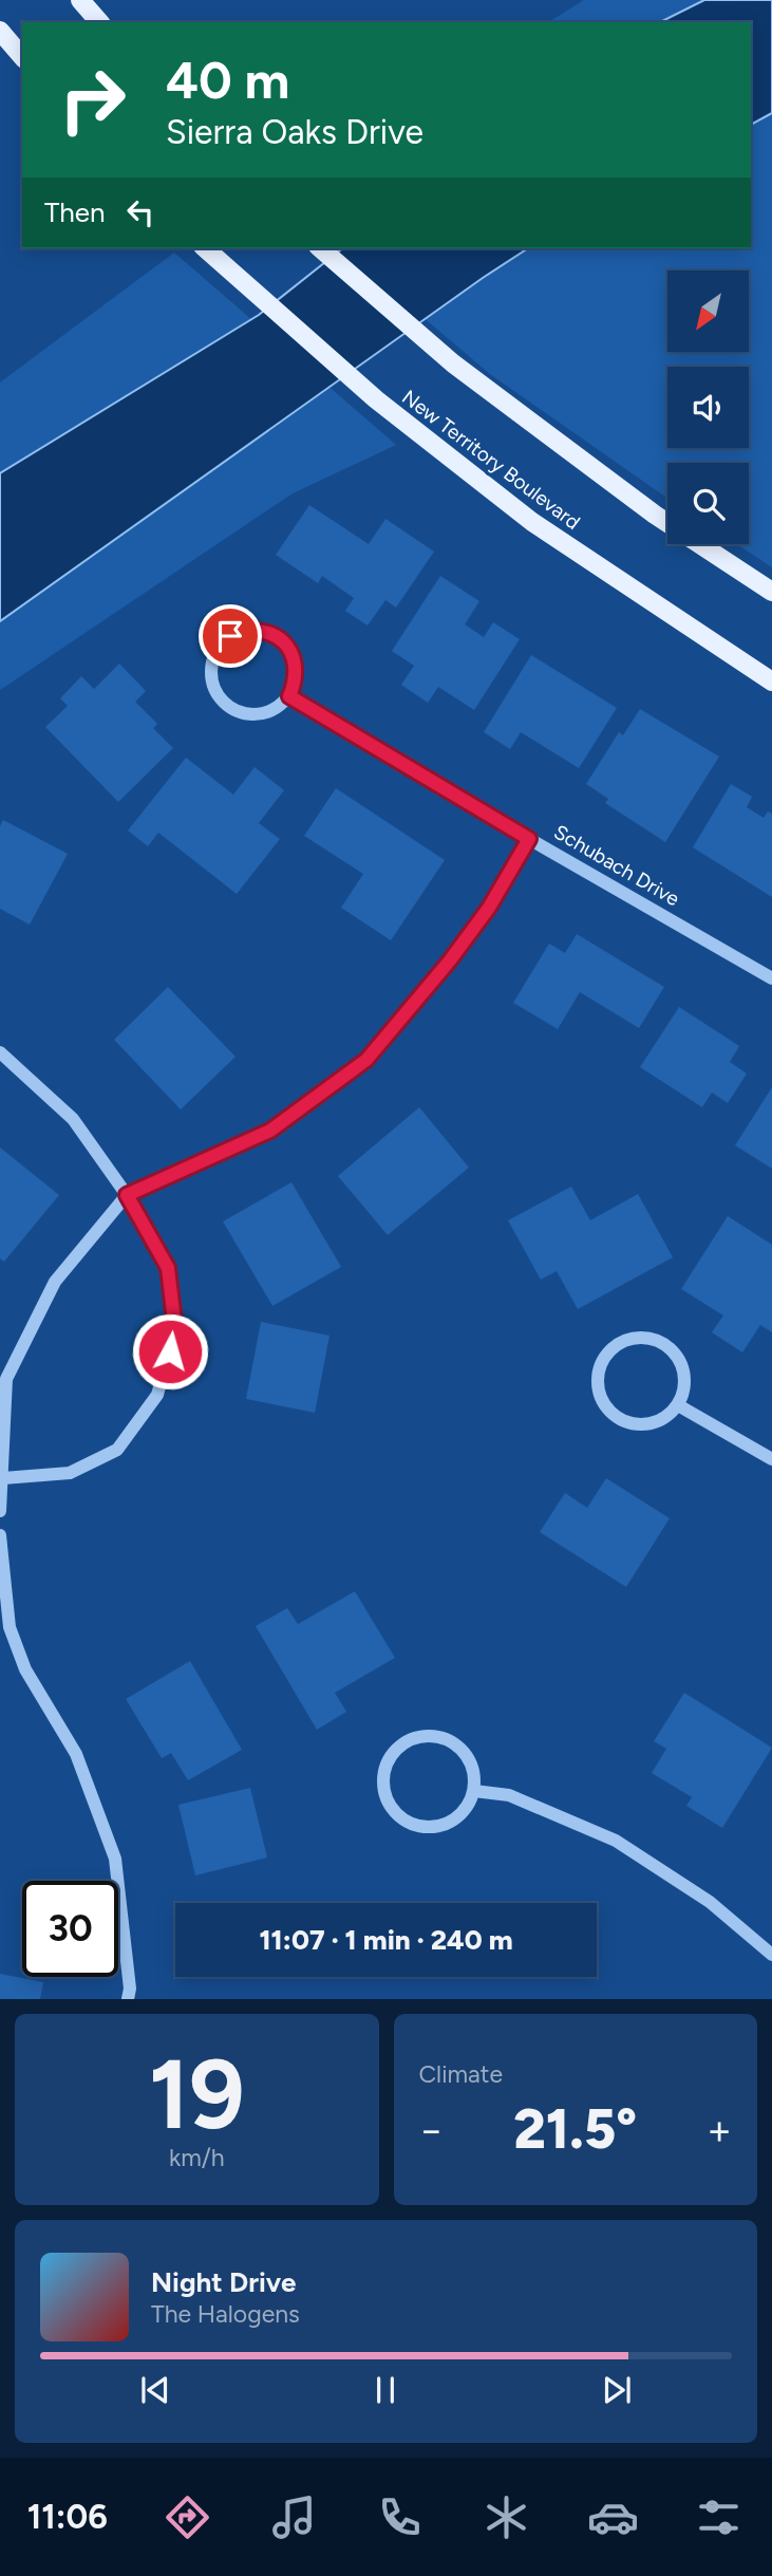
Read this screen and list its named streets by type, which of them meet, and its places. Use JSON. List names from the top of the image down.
{
  "streets": {
    "main road": ["New Territory Boulevard"],
    "street": ["Schubach Drive"]
  },
  "north": "bottom left",
  "page": {
    "turn": ["40 m", "Sierra Oaks Drive"],
    "then": "Then",
    "limit": "30",
    "trip": "11:07 · 1 min · 240 m",
    "tile": [
      ["19", "km/h"],
      "Climate"
    ],
    "heat": ["−", "21.5°", "+"],
    "song": ["Night Drive", "The Halogens"],
    "tabs": "11:06"
  }
}
